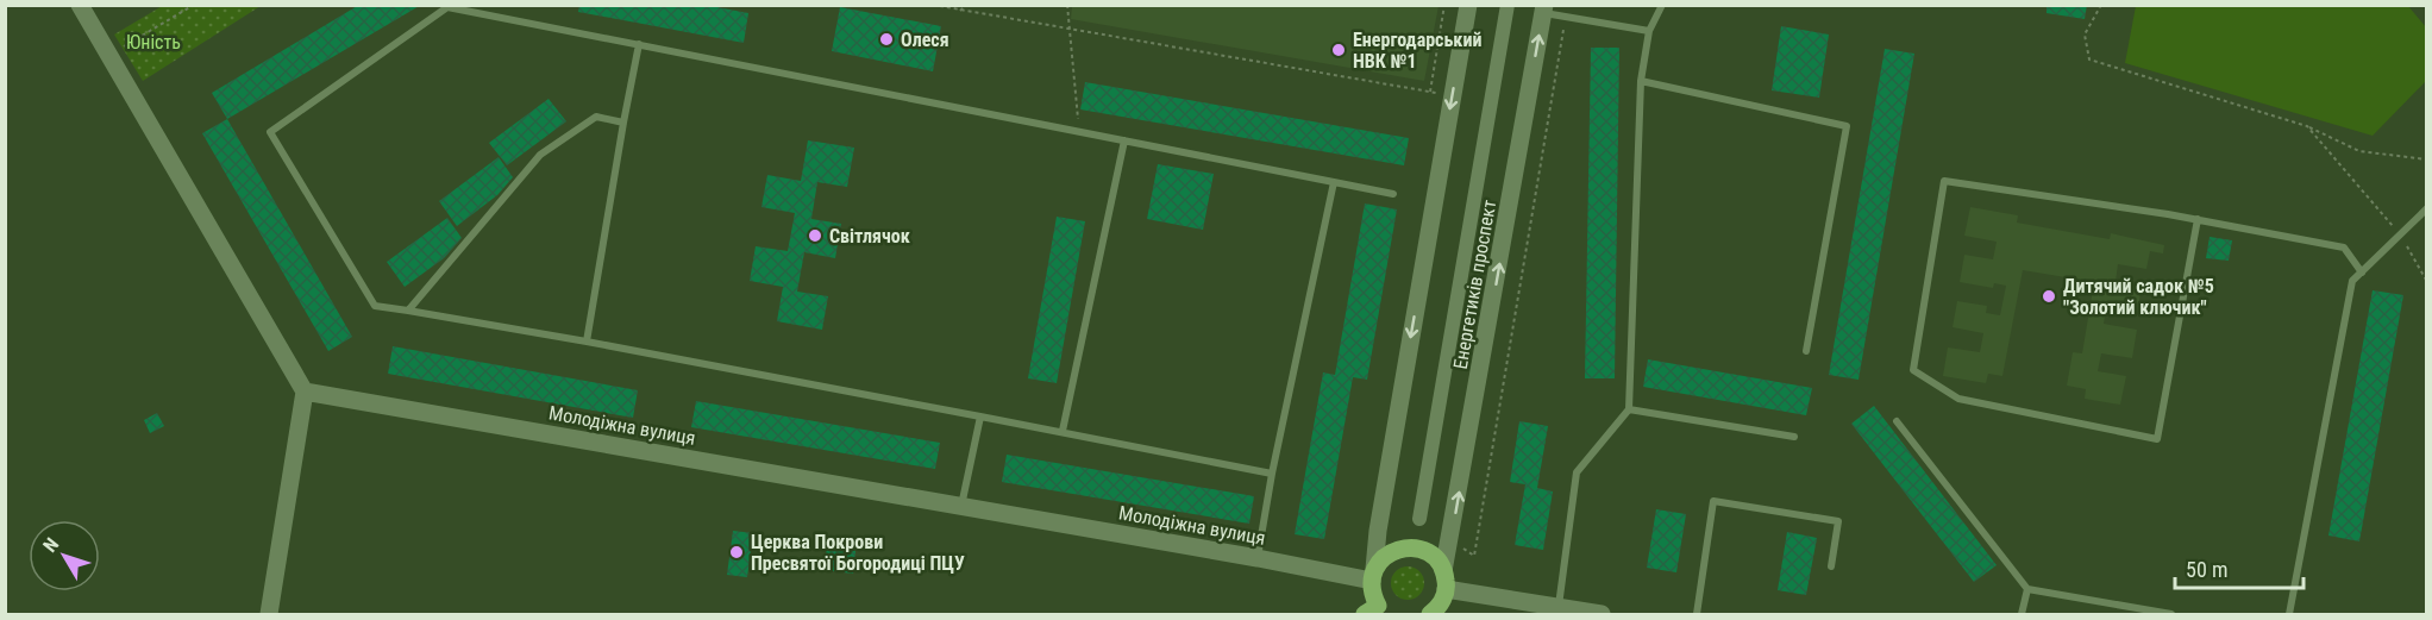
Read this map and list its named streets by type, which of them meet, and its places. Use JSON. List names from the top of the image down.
{
  "streets": {
    "street": ["Енергетиків проспект", "Молодіжна вулиця"]
  },
  "parks": ["Юність"],
  "places": [
    "Олеся",
    "Енергодарський НВК №1",
    "Світлячок",
    "Дитячий садок №5 \"Золотий ключик\"",
    "Церква Покрови Пресвятої Богородиці ПЦУ"
  ],
  "scale_bar": "50 m",
  "north": "top left"
}
